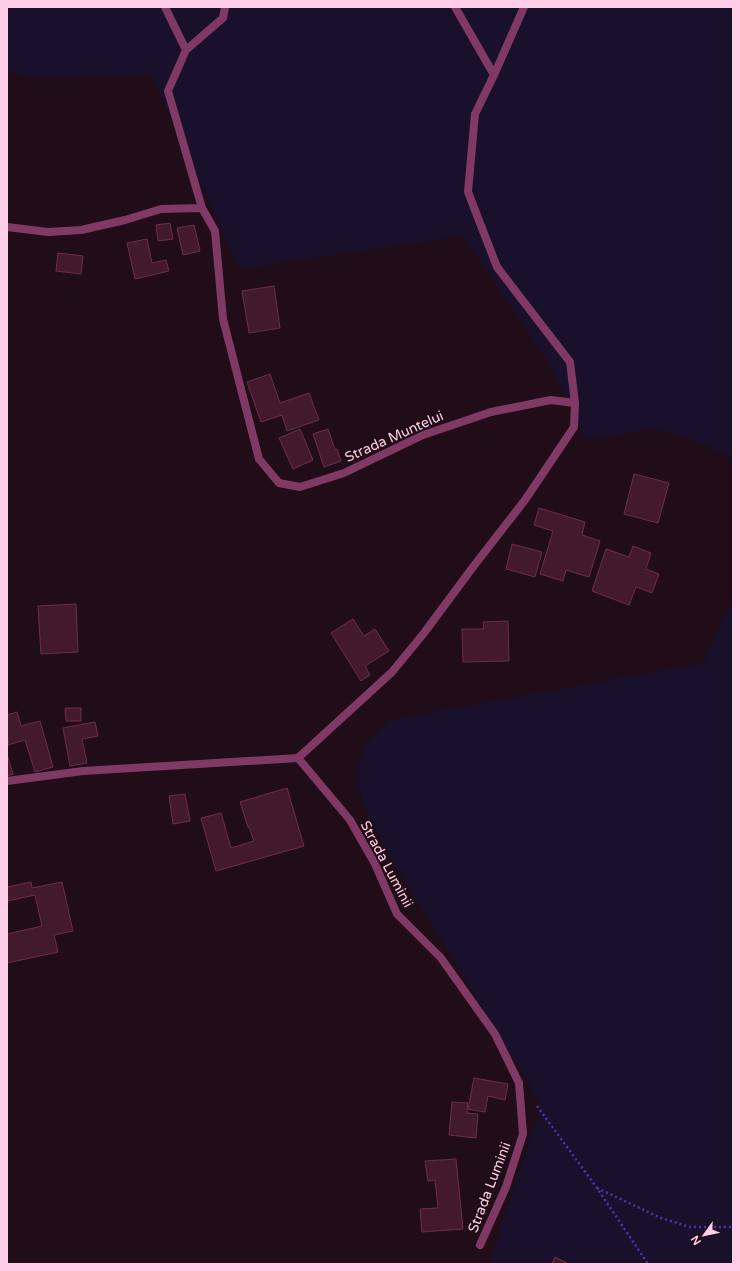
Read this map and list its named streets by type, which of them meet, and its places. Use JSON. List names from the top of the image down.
{
  "streets": {
    "street": ["Strada Muntelui", "Strada Luminii"]
  },
  "north": "bottom left"
}
